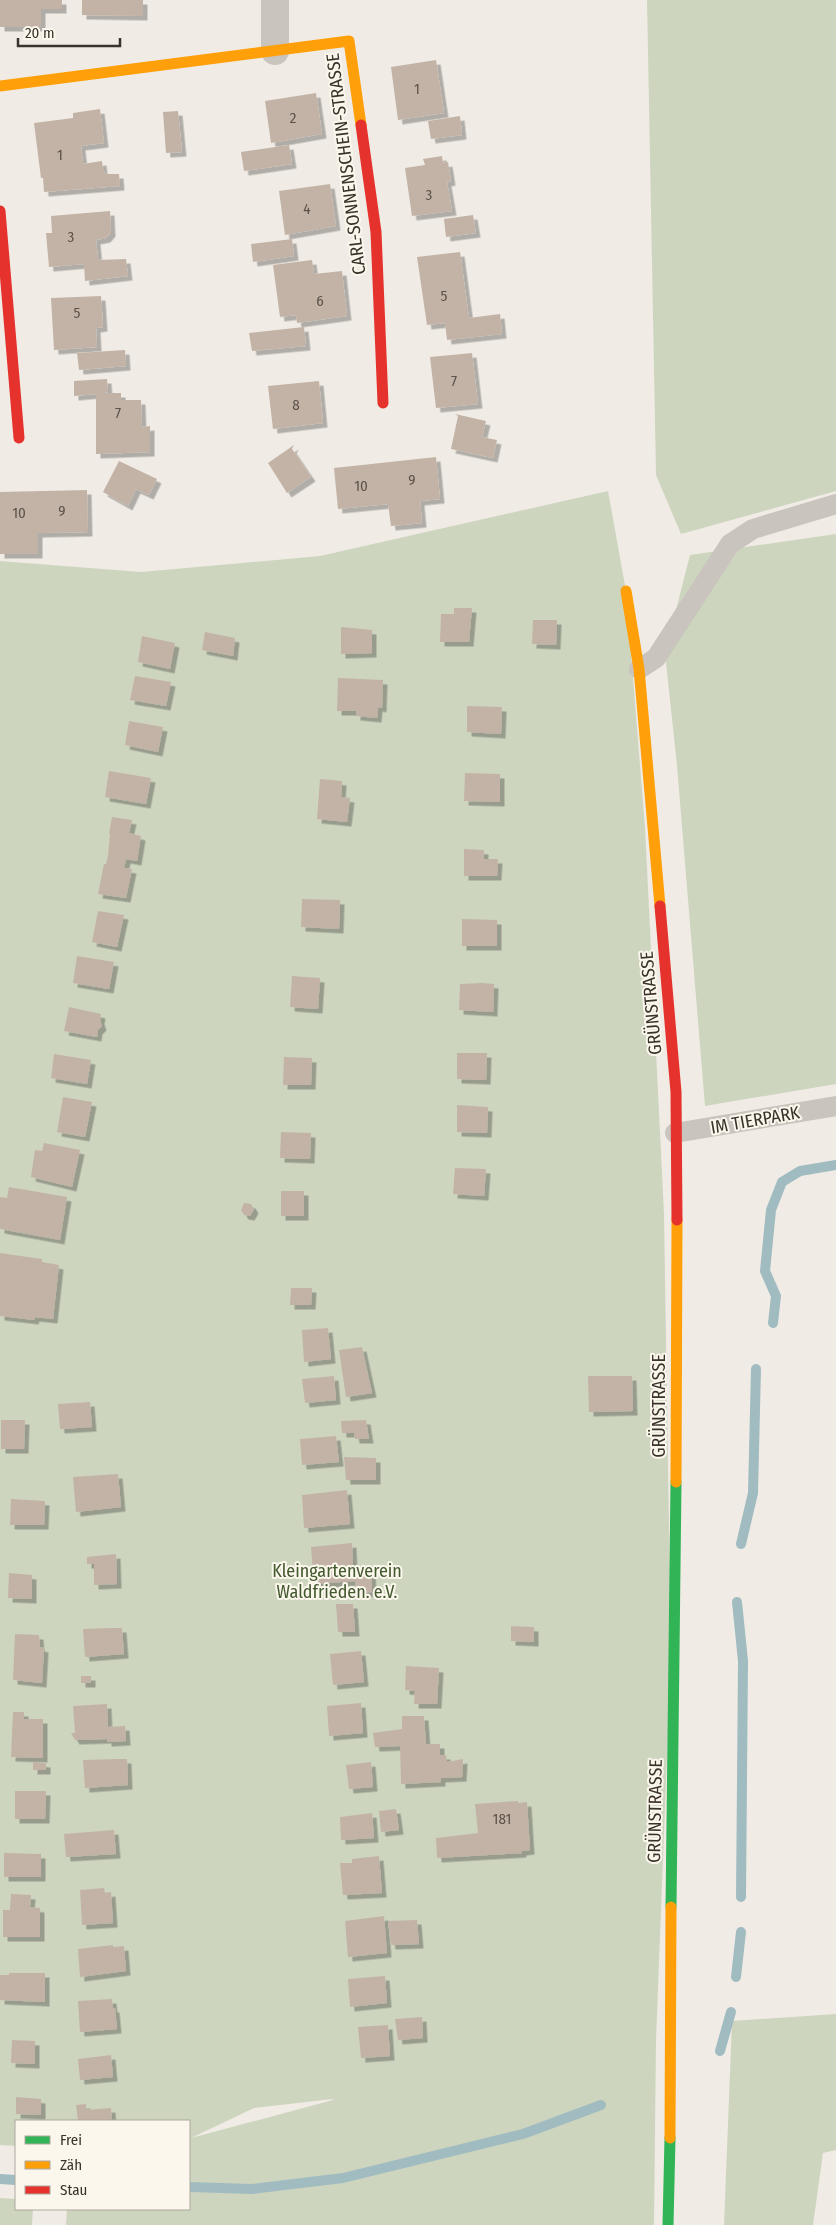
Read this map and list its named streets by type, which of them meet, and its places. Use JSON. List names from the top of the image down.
{
  "streets": {
    "street": ["CARL-SONNENSCHEIN-STRASSE", "GRÜNSTRASSE"],
    "lane": ["IM TIERPARK"]
  },
  "crossings": [
    ["GRÜNSTRASSE", "IM TIERPARK"]
  ],
  "parks": ["Kleingartenverein Waldfrieden. e.V."],
  "house_numbers": [
    "1",
    "2",
    "1",
    "3",
    "4",
    "3",
    "5",
    "6",
    "5",
    "7",
    "8",
    "7",
    "9",
    "10",
    "9",
    "10",
    "181"
  ],
  "legend": ["Frei", "Zäh", "Stau"],
  "scale_bar": "20 m"
}
